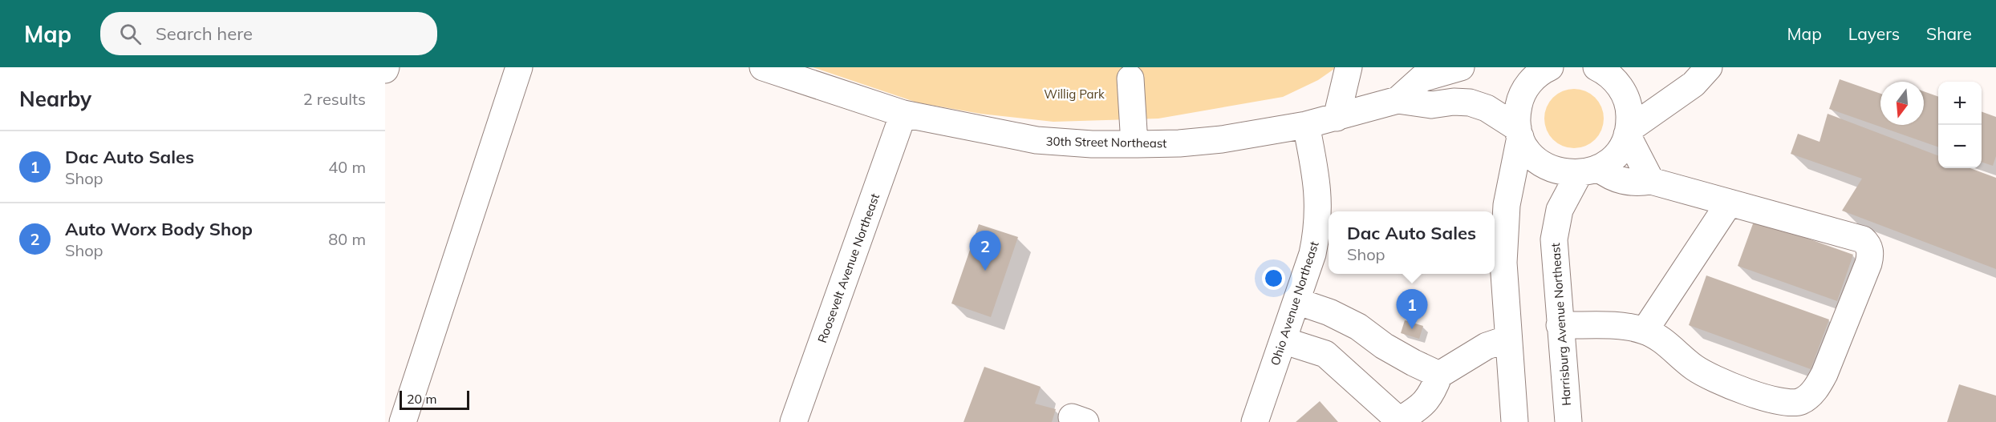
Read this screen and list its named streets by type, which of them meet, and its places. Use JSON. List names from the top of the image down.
{
  "streets": {
    "street": [
      "30th Street Northeast",
      "Roosevelt Avenue Northeast",
      "Ohio Avenue Northeast",
      "Harrisburg Avenue Northeast"
    ]
  },
  "crossings": [
    ["30th Street Northeast", "Roosevelt Avenue Northeast"],
    ["30th Street Northeast", "Ohio Avenue Northeast"]
  ],
  "parks": ["Willig Park"],
  "scale_bar": "20 m",
  "north": "bottom",
  "page": {
    "header": "Map",
    "search": "Search here",
    "nav": ["Map", "Layers", "Share"],
    "heading": ["Nearby", "2 results"],
    "map_buttons": ["+", "−"],
    "list": [
      {
        "mark": "1",
        "name": "Dac Auto Sales",
        "note": "Shop",
        "value": "40 m"
      },
      {
        "mark": "2",
        "name": "Auto Worx Body Shop",
        "note": "Shop",
        "value": "80 m"
      }
    ],
    "popup": ["Dac Auto Sales", "Shop"],
    "pins": ["2", "1"],
    "scale": "20 m"
  }
}
